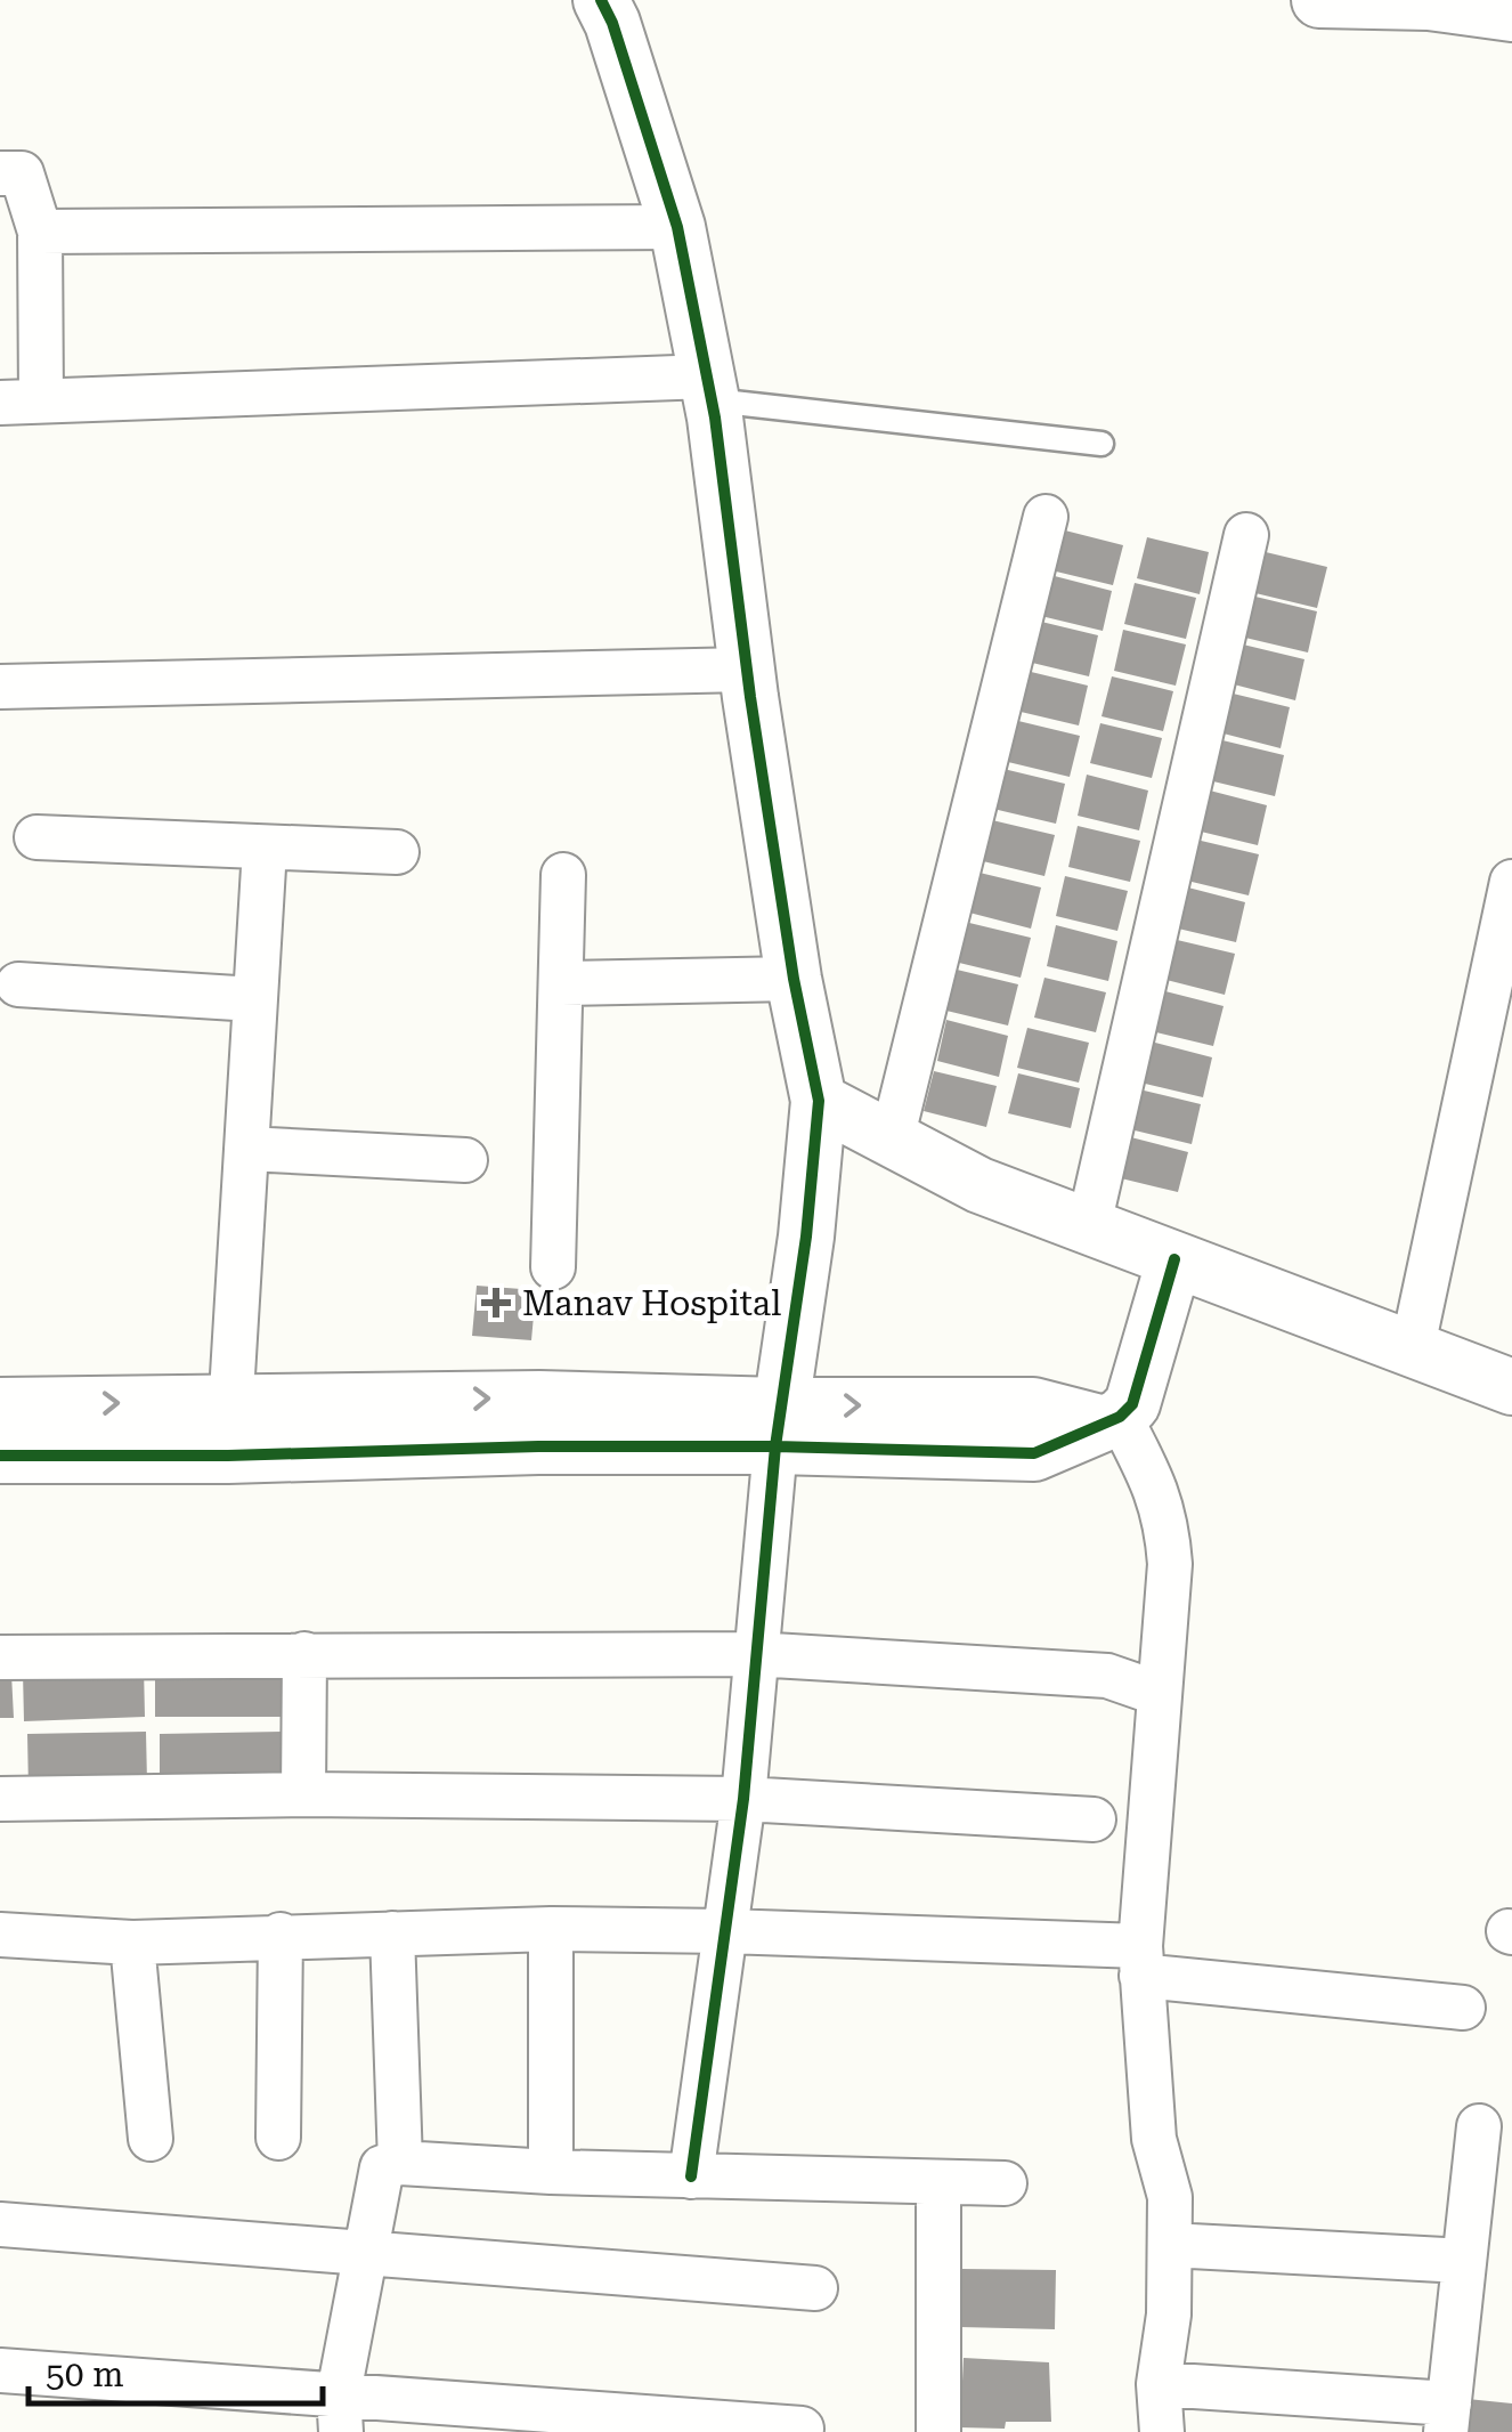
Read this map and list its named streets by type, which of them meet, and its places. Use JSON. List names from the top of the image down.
{
  "places": {
    "health": ["Manav Hospital"]
  },
  "scale_bar": "50 m"
}
